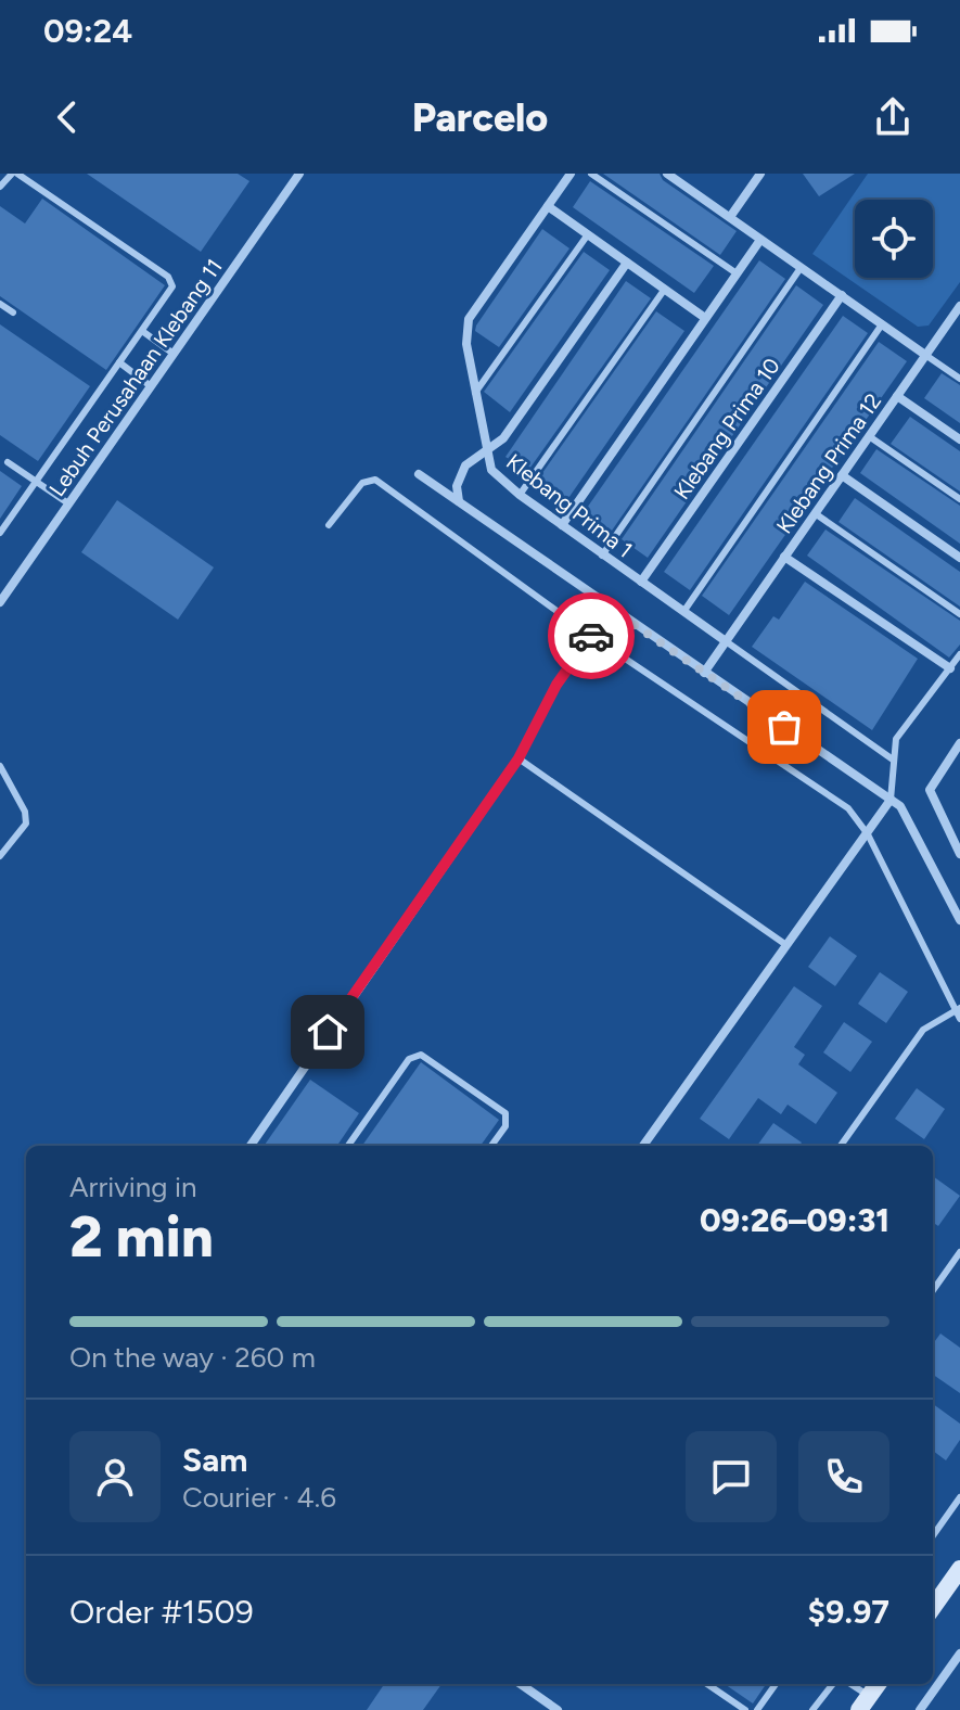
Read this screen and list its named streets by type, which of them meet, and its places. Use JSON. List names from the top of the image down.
{
  "streets": {
    "street": [
      "Lebuh Perusahaan Klebang 11",
      "Klebang Prima 10",
      "Klebang Prima 12",
      "Klebang Prima 1"
    ]
  },
  "crossings": [
    ["Klebang Prima 10", "Klebang Prima 1"],
    ["Klebang Prima 12", "Klebang Prima 1"]
  ],
  "page": {
    "status": "09:24",
    "header": "Parcelo",
    "heading": ["2 min", "Arriving in", "09:26–09:31"],
    "panel": [
      "Sam",
      "Courier · 4.6",
      "Order #1509",
      "$9.97"
    ],
    "bar": "On the way · 260 m"
  }
}
